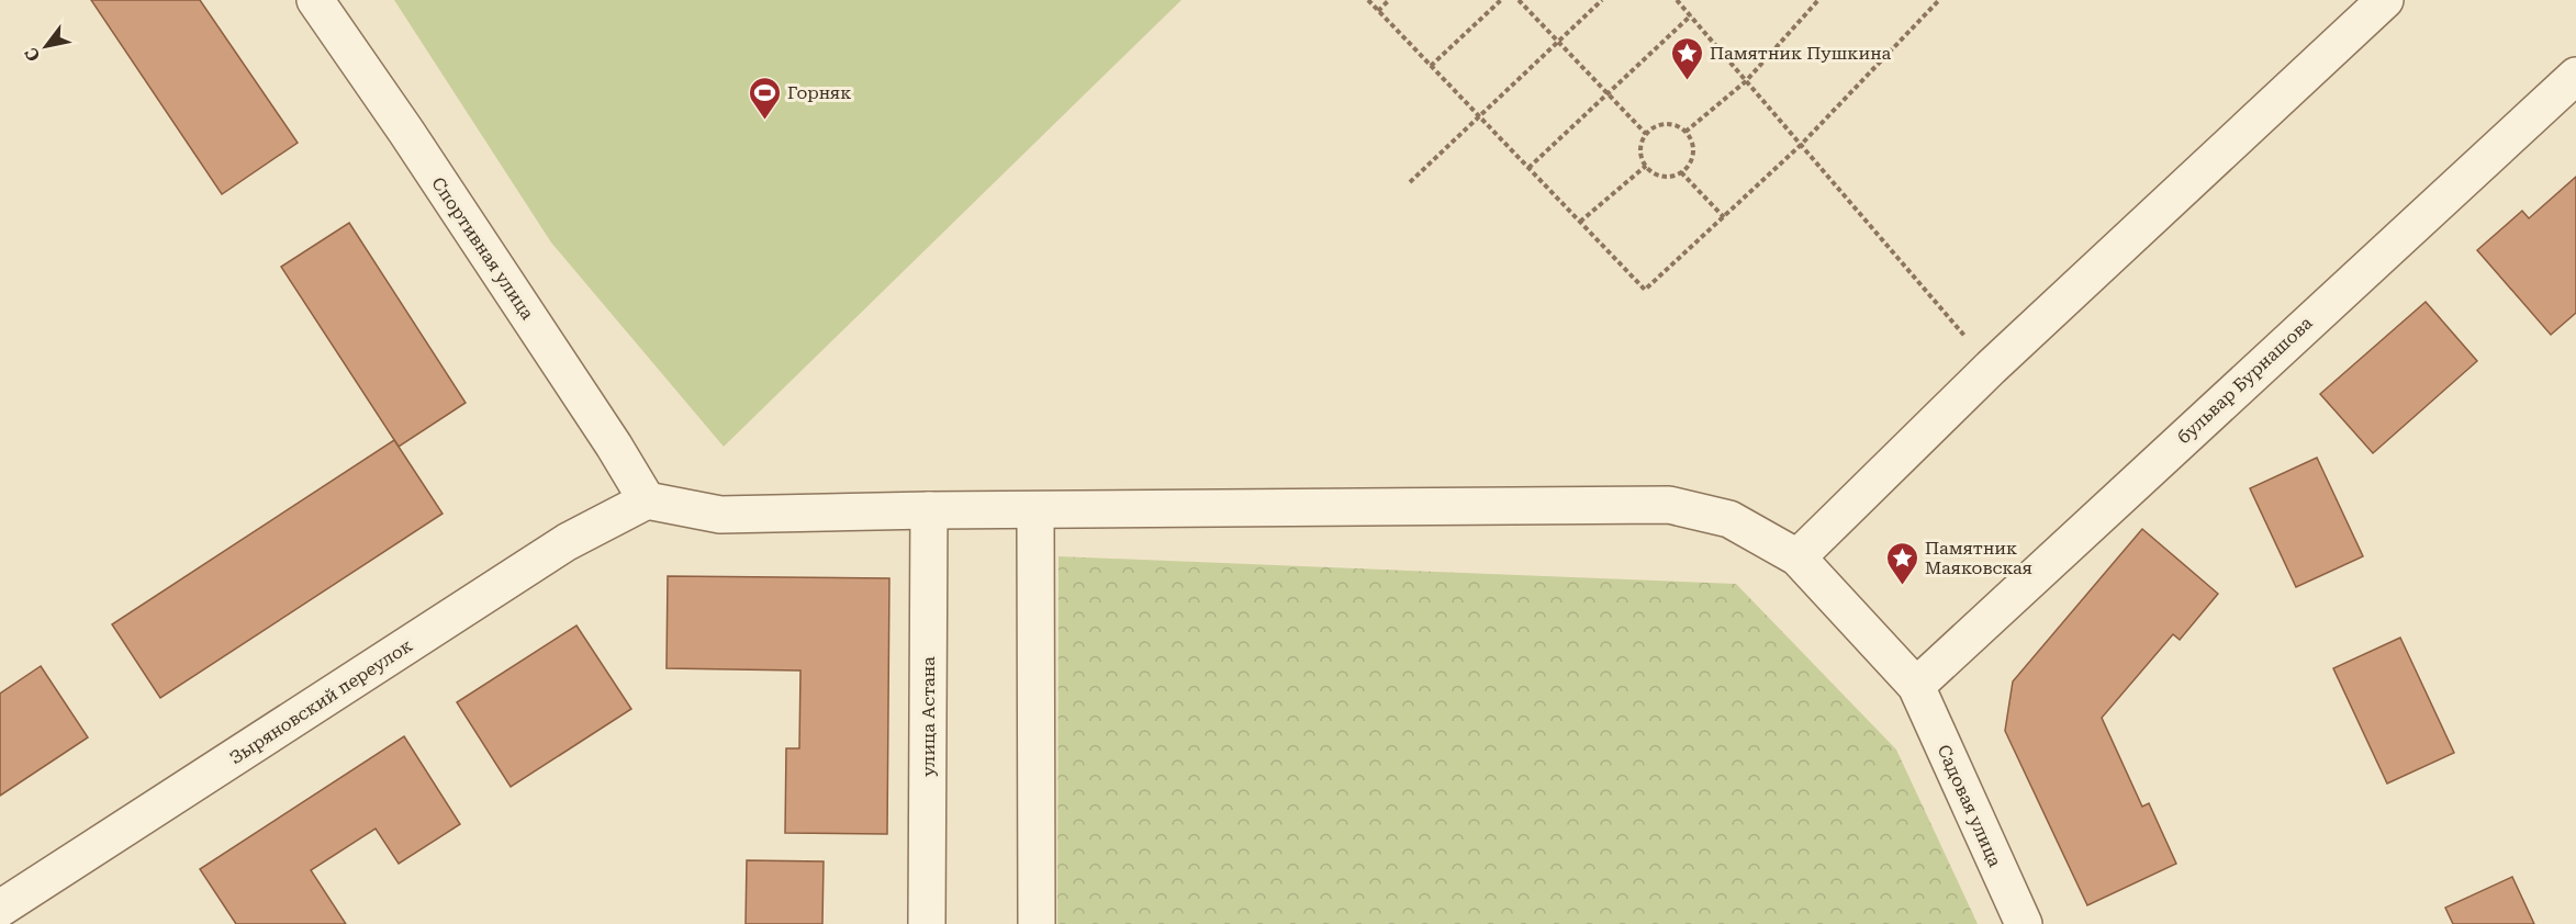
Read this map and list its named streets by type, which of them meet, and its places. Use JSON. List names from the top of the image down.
{
  "streets": {
    "street": [
      "Спортивная улица",
      "бульвар Бурнашова",
      "Зыряновский переулок",
      "улица Астана",
      "Садовая улица"
    ]
  },
  "crossings": [
    ["Спортивная улица", "Зыряновский переулок"],
    ["Спортивная улица", "Садовая улица"],
    ["бульвар Бурнашова", "Садовая улица"],
    ["Зыряновский переулок", "Садовая улица"],
    ["улица Астана", "Садовая улица"]
  ],
  "places": {
    "place": ["Памятник Пушкина", "Памятник Маяковская"],
    "sports": ["Горняк"]
  },
  "north": "bottom left"
}
